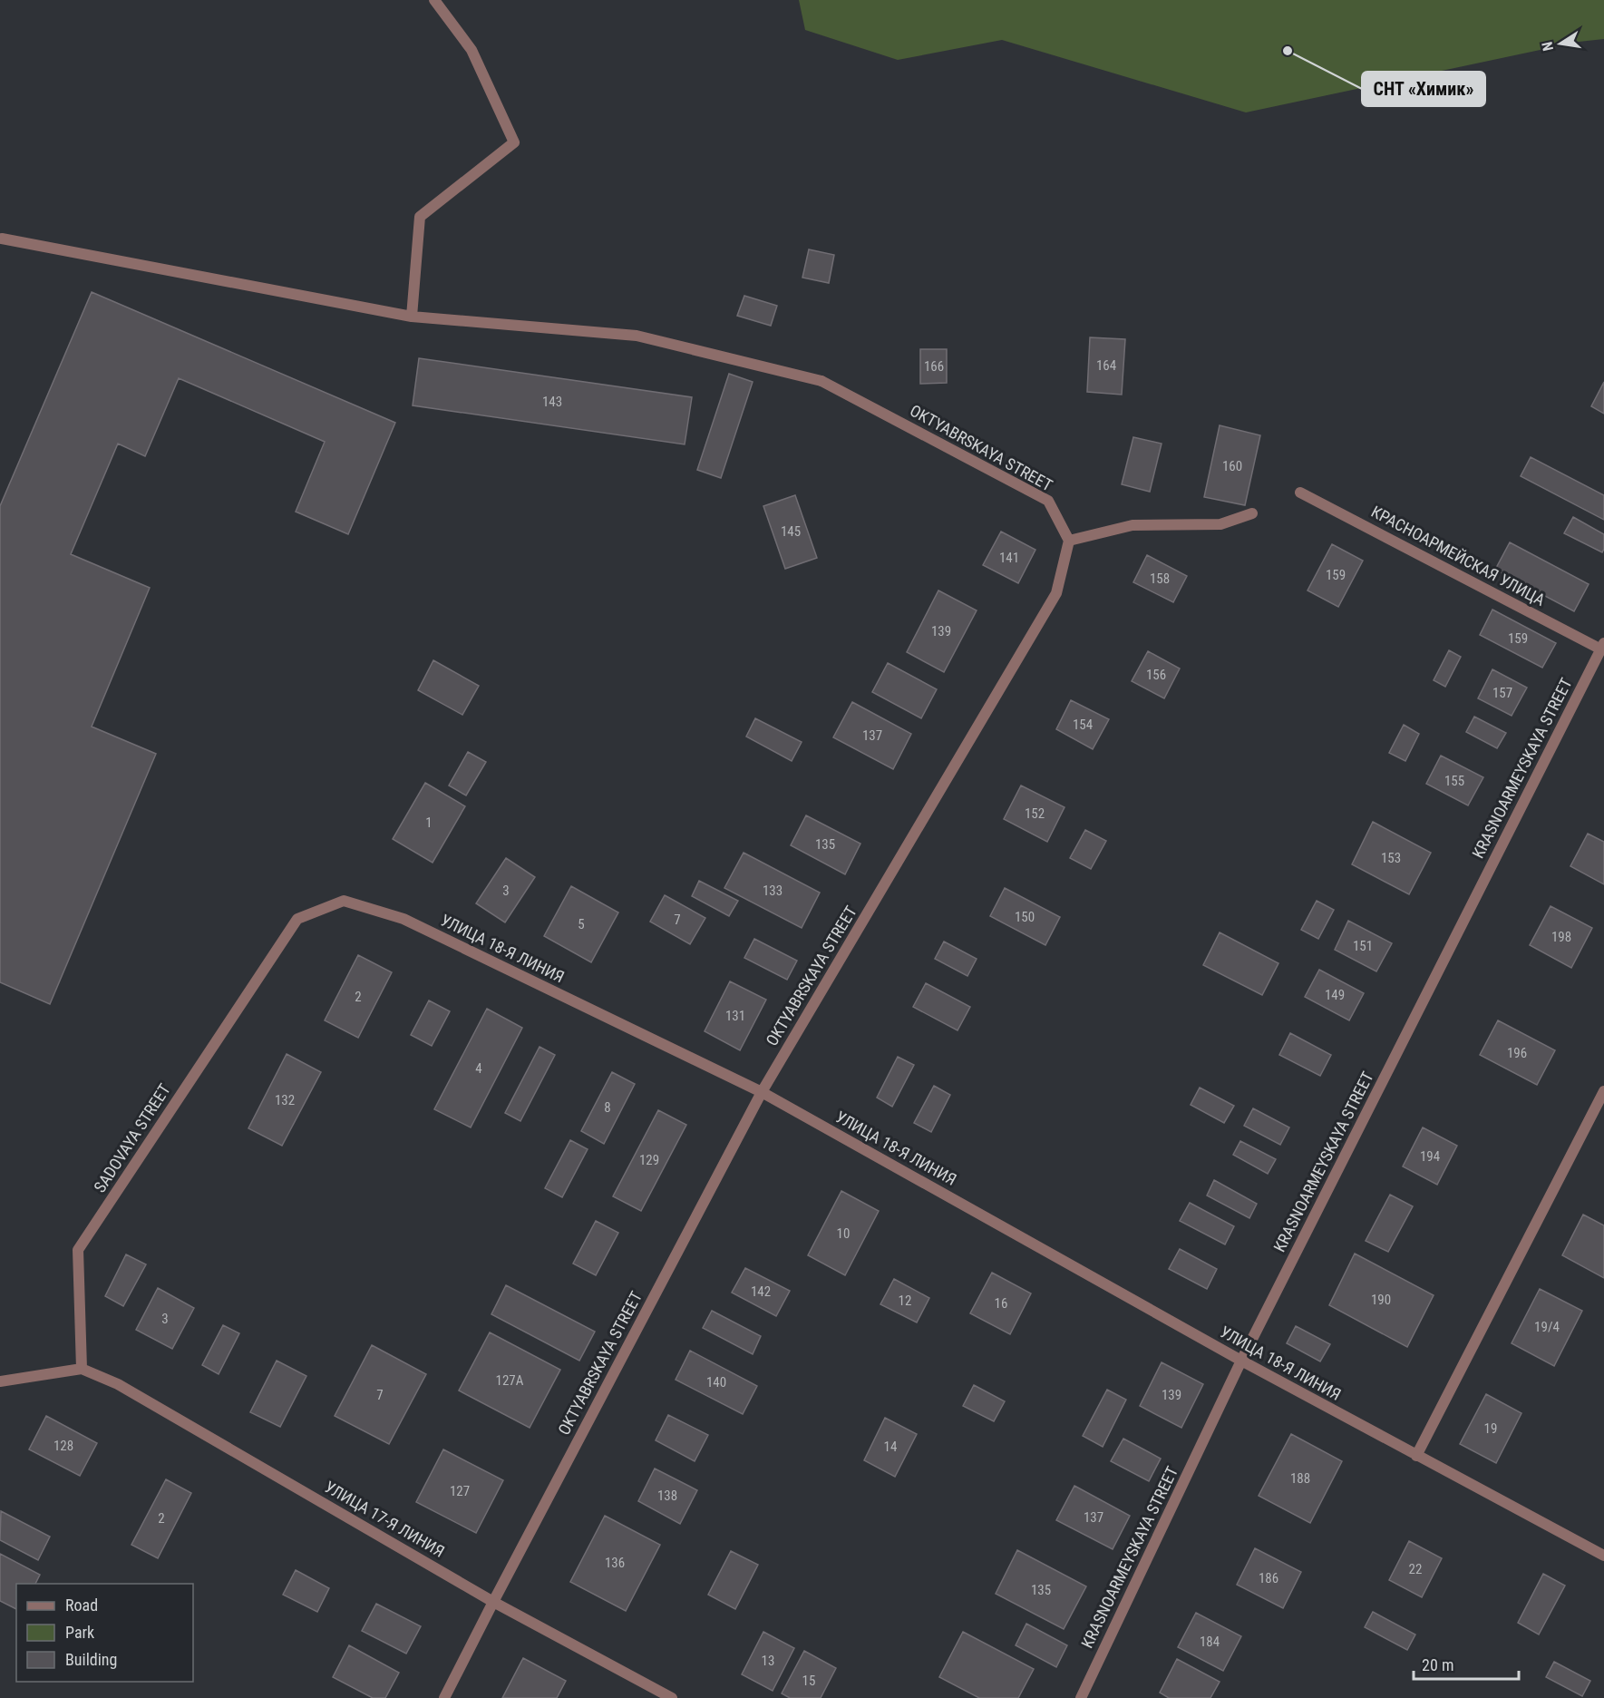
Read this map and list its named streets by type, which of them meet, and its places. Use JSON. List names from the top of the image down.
{
  "streets": {
    "street": [
      "OKTYABRSKAYA STREET",
      "КРАСНОАРМЕЙСКАЯ УЛИЦА",
      "KRASNOARMEYSKAYA STREET",
      "УЛИЦА 18-Я ЛИНИЯ",
      "SADOVAYA STREET",
      "УЛИЦА 17-Я ЛИНИЯ"
    ]
  },
  "crossings": [
    ["OKTYABRSKAYA STREET", "УЛИЦА 18-Я ЛИНИЯ"],
    ["OKTYABRSKAYA STREET", "УЛИЦА 17-Я ЛИНИЯ"],
    ["КРАСНОАРМЕЙСКАЯ УЛИЦА", "KRASNOARMEYSKAYA STREET"],
    ["KRASNOARMEYSKAYA STREET", "УЛИЦА 18-Я ЛИНИЯ"],
    ["УЛИЦА 18-Я ЛИНИЯ", "SADOVAYA STREET"],
    ["SADOVAYA STREET", "УЛИЦА 17-Я ЛИНИЯ"]
  ],
  "places": ["СНТ «Химик»"],
  "house_numbers": [
    "164",
    "166",
    "143",
    "160",
    "145",
    "141",
    "159",
    "158",
    "139",
    "159",
    "156",
    "157",
    "154",
    "137",
    "155",
    "152",
    "1",
    "135",
    "153",
    "3",
    "133",
    "150",
    "7",
    "5",
    "198",
    "151",
    "149",
    "2",
    "131",
    "196",
    "4",
    "132",
    "8",
    "194",
    "129",
    "10",
    "142",
    "190",
    "12",
    "16",
    "3",
    "19/4",
    "127А",
    "140",
    "7",
    "139",
    "19",
    "128",
    "14",
    "188",
    "127",
    "138",
    "137",
    "2",
    "136",
    "22",
    "186",
    "135",
    "184",
    "13",
    "15"
  ],
  "legend": ["Road", "Park", "Building"],
  "scale_bar": "20 m",
  "north": "left"
}
